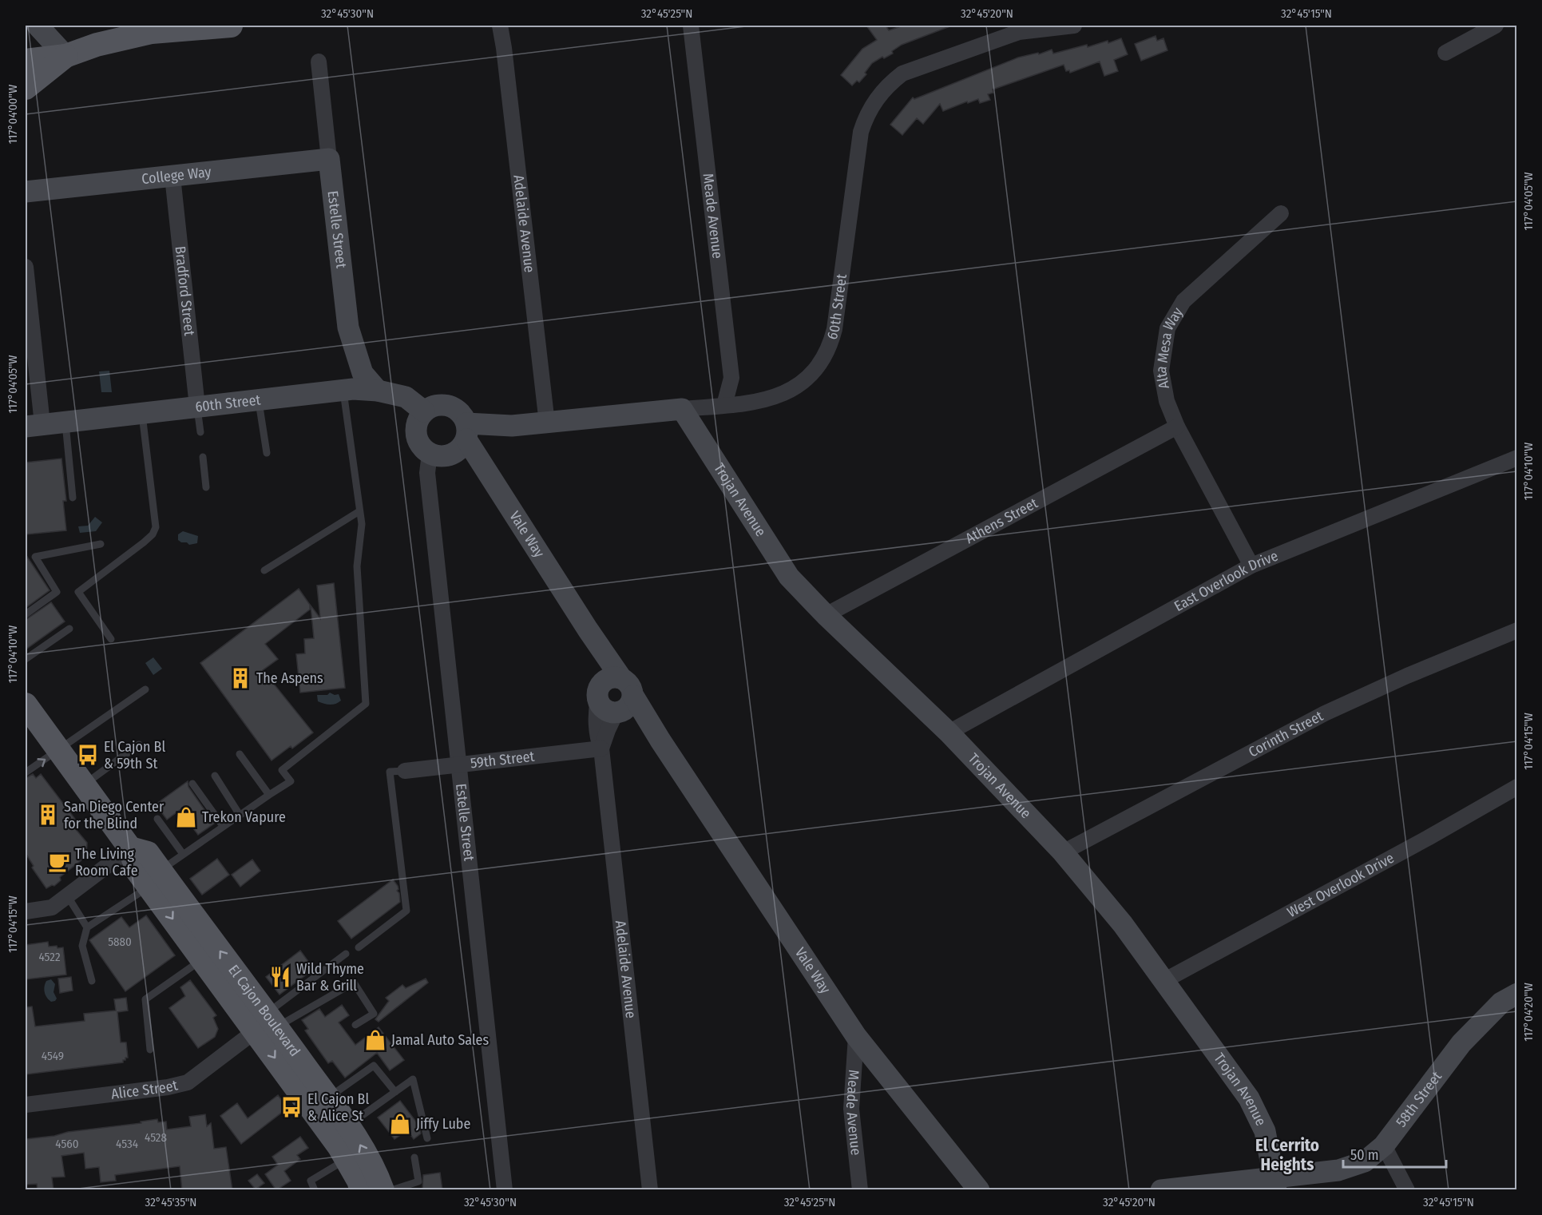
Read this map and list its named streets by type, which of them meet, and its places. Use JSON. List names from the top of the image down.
{
  "streets": {
    "main road": ["El Cajon Boulevard"],
    "street": [
      "College Way",
      "Meade Avenue",
      "Adelaide Avenue",
      "Estelle Street",
      "Bradford Street",
      "60th Street",
      "Alta Mesa Way",
      "Trojan Avenue",
      "Athens Street",
      "Vale Way",
      "East Overlook Drive",
      "Corinth Street",
      "59th Street",
      "West Overlook Drive",
      "Alice Street",
      "58th Street"
    ]
  },
  "crossings": [
    ["College Way", "Estelle Street"],
    ["College Way", "Bradford Street"],
    ["Meade Avenue", "60th Street"],
    ["Meade Avenue", "Vale Way"],
    ["Adelaide Avenue", "60th Street"],
    ["Adelaide Avenue", "Vale Way"],
    ["Adelaide Avenue", "59th Street"],
    ["Estelle Street", "60th Street"],
    ["Estelle Street", "Vale Way"],
    ["Estelle Street", "59th Street"],
    ["Bradford Street", "60th Street"],
    ["60th Street", "Trojan Avenue"],
    ["60th Street", "Vale Way"],
    ["Alta Mesa Way", "Athens Street"],
    ["Alta Mesa Way", "East Overlook Drive"],
    ["Trojan Avenue", "Athens Street"],
    ["Trojan Avenue", "East Overlook Drive"],
    ["Trojan Avenue", "Corinth Street"],
    ["Trojan Avenue", "West Overlook Drive"],
    ["Trojan Avenue", "58th Street"],
    ["El Cajon Boulevard", "Alice Street"]
  ],
  "districts": ["El Cerrito Heights"],
  "places": {
    "building": ["The Aspens", "San Diego Center for the Blind"],
    "bus stop": ["El Cajon Bl & 59th St", "El Cajon Bl & Alice St"],
    "shop": ["Trekon Vapure", "Jamal Auto Sales", "Jiffy Lube"],
    "cafe": ["The Living Room Cafe"],
    "restaurant": ["Wild Thyme Bar & Grill"]
  },
  "house_numbers": [
    "5880",
    "4522",
    "4549",
    "4528",
    "4560",
    "4534"
  ],
  "scale_bar": "50 m",
  "coordinates": [
    "32°45'30\"N",
    "32°45'25\"N",
    "32°45'20\"N",
    "32°45'15\"N",
    "117°04'00\"W",
    "117°04'05\"W",
    "117°04'10\"W",
    "117°04'15\"W",
    "117°04'20\"W",
    "32°45'35\"N"
  ]
}
